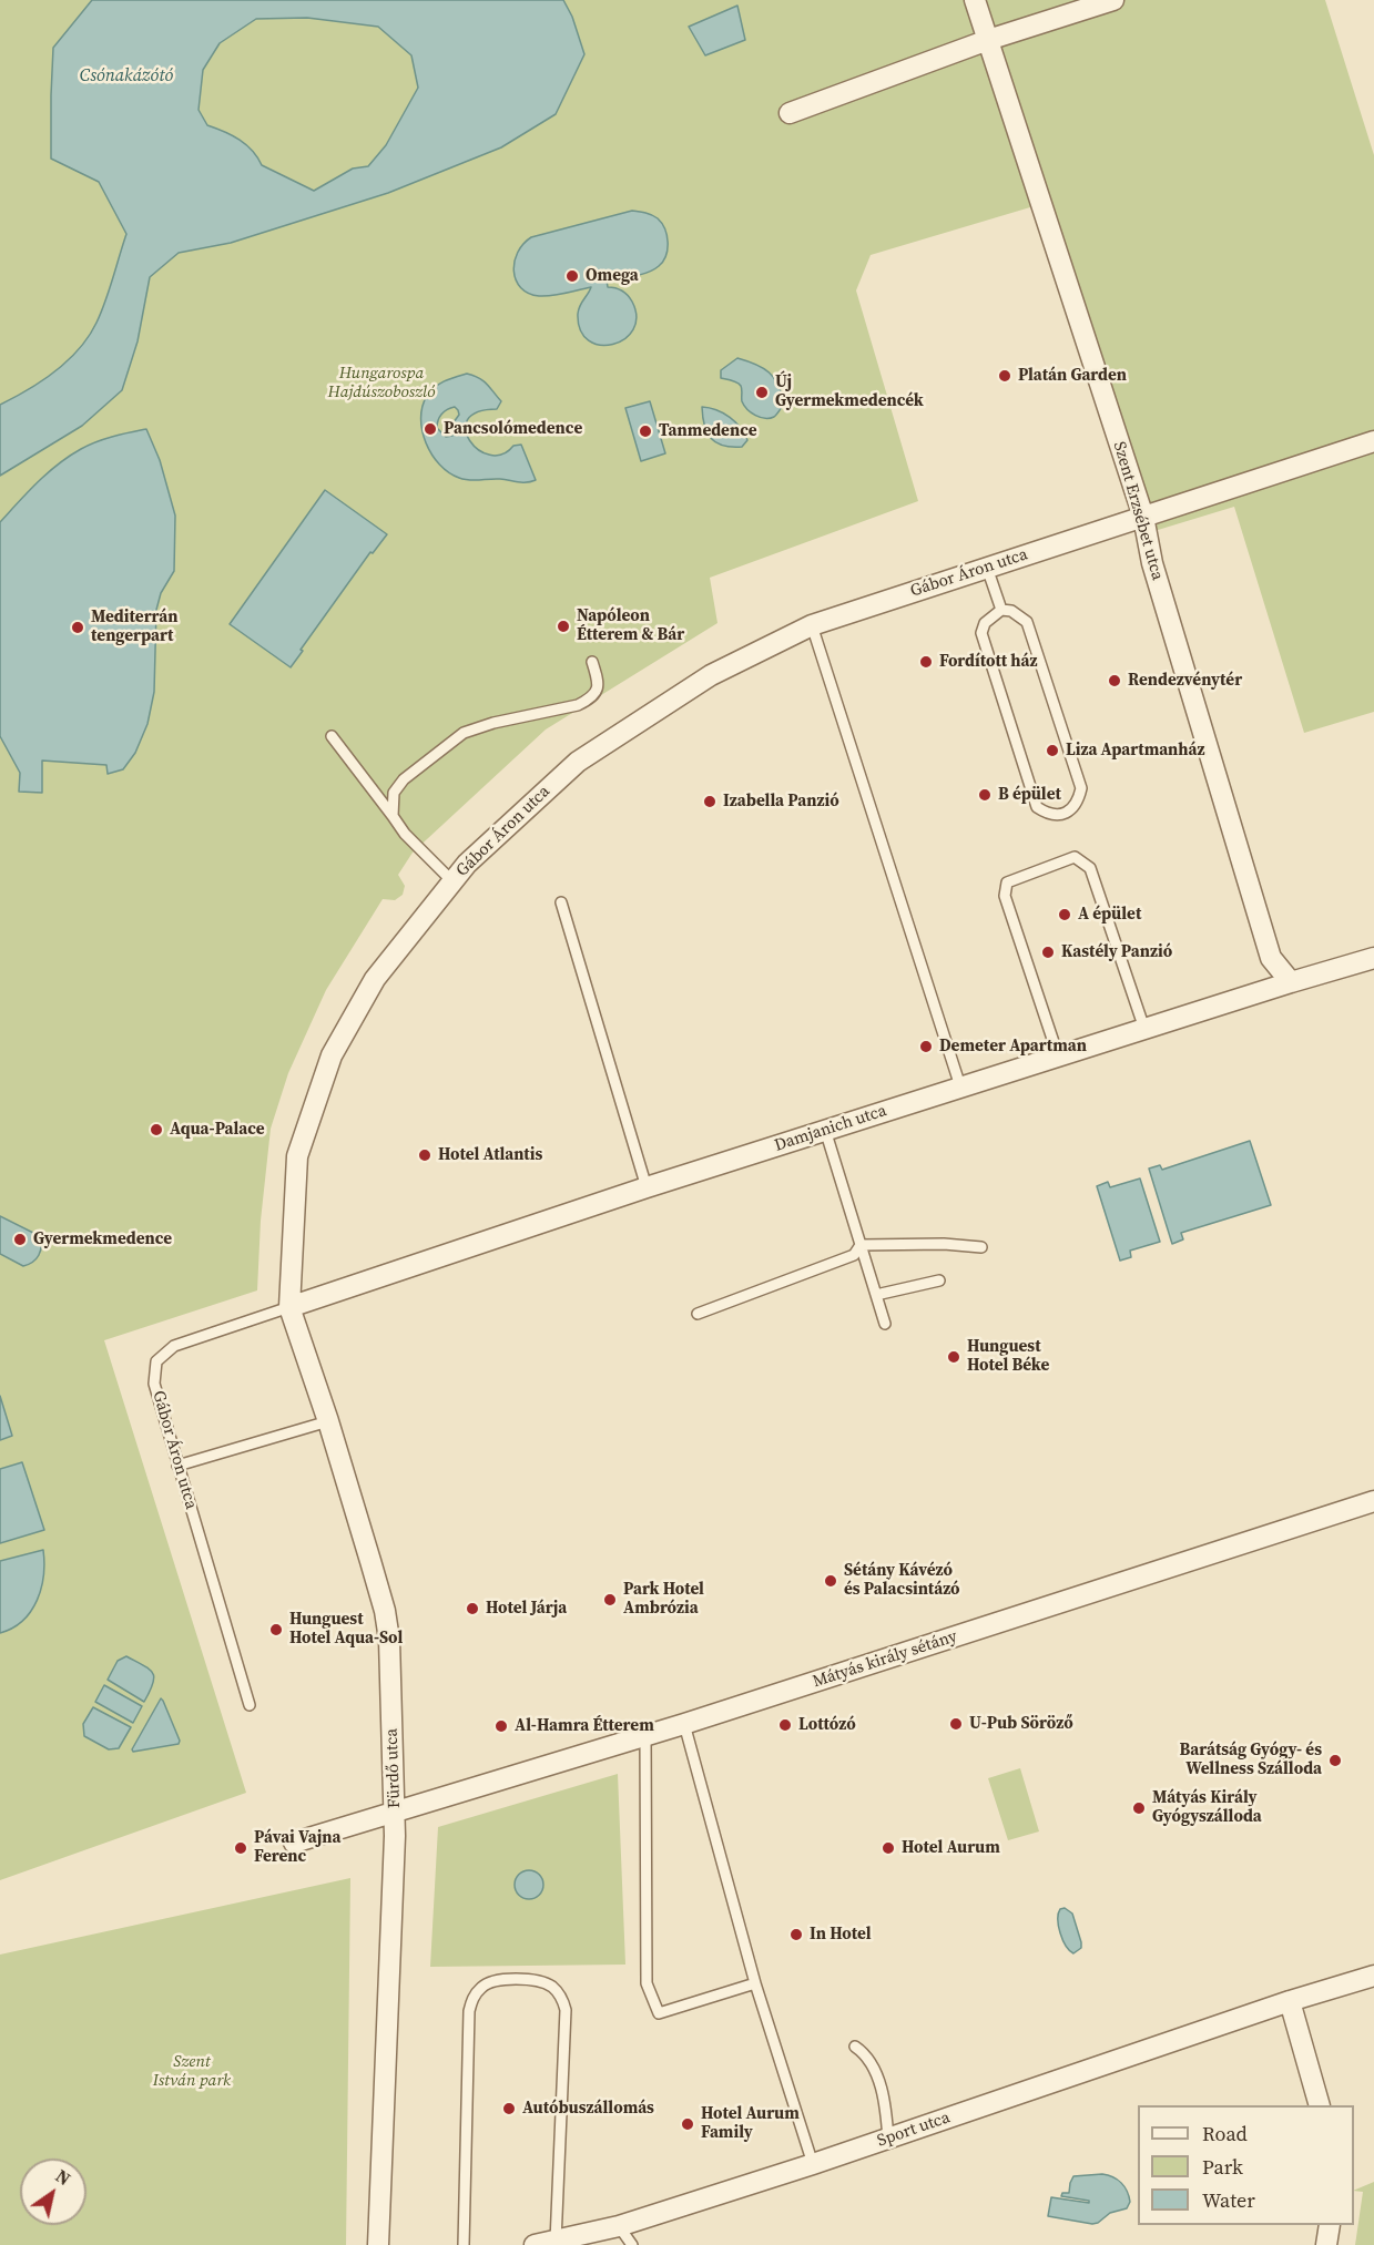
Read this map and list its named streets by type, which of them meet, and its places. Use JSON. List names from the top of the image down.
{
  "streets": {
    "street": [
      "Szent Erzsébet utca",
      "Gábor Áron utca",
      "Damjanich utca",
      "Mátyás király sétány",
      "Fürdő utca",
      "Sport utca"
    ]
  },
  "crossings": [
    ["Szent Erzsébet utca", "Gábor Áron utca"],
    ["Szent Erzsébet utca", "Damjanich utca"],
    ["Gábor Áron utca", "Damjanich utca"],
    ["Gábor Áron utca", "Fürdő utca"],
    ["Damjanich utca", "Fürdő utca"],
    ["Mátyás király sétány", "Fürdő utca"]
  ],
  "water": ["Csónakázótó"],
  "parks": ["Hungarospa Hajdúszoboszló", "Szent István park"],
  "places": [
    "Omega",
    "Platán Garden",
    "Új Gyermekmedencék",
    "Pancsolómedence",
    "Tanmedence",
    "Napóleon Étterem & Bár",
    "Mediterrán tengerpart",
    "Fordított ház",
    "Rendezvénytér",
    "Liza Apartmanház",
    "B épület",
    "Izabella Panzió",
    "A épület",
    "Kastély Panzió",
    "Demeter Apartman",
    "Aqua-Palace",
    "Hotel Atlantis",
    "Gyermekmedence",
    "Hunguest Hotel Béke",
    "Sétány Kávézó és Palacsintázó",
    "Park Hotel Ambrózia",
    "Hotel Járja",
    "Hunguest Hotel Aqua-Sol",
    "U-Pub Söröző",
    "Lottózó",
    "Al-Hamra Étterem",
    "Barátság Gyógy- és Wellness Szálloda",
    "Mátyás Király Gyógyszálloda",
    "Pávai Vajna Ferenc",
    "Hotel Aurum",
    "In Hotel",
    "Autóbuszállomás",
    "Hotel Aurum Family"
  ],
  "legend": ["Road", "Park", "Water"],
  "north": "top right"
}
